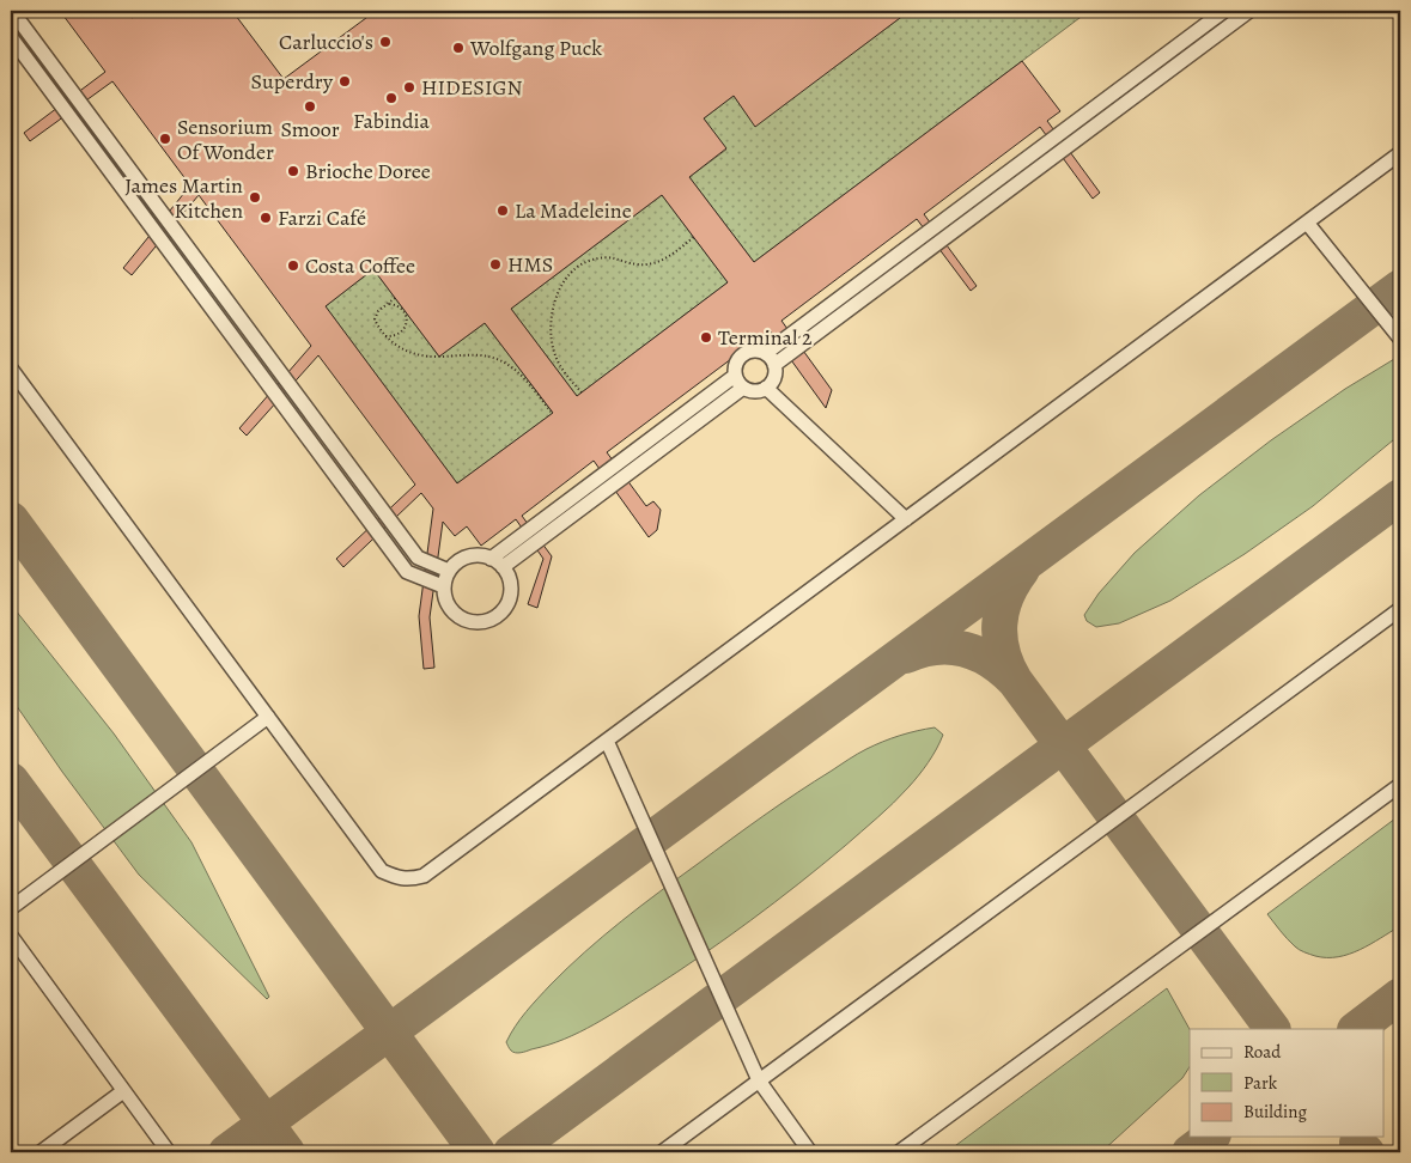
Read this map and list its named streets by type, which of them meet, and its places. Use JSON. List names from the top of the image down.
{
  "places": [
    "Carluccio's",
    "Wolfgang Puck",
    "Superdry",
    "HIDESIGN",
    "Fabindia",
    "Smoor",
    "Sensorium Of Wonder",
    "Brioche Doree",
    "James Martin Kitchen",
    "La Madeleine",
    "Farzi Café",
    "HMS",
    "Costa Coffee",
    "Terminal 2"
  ],
  "legend": ["Road", "Park", "Building"]
}
